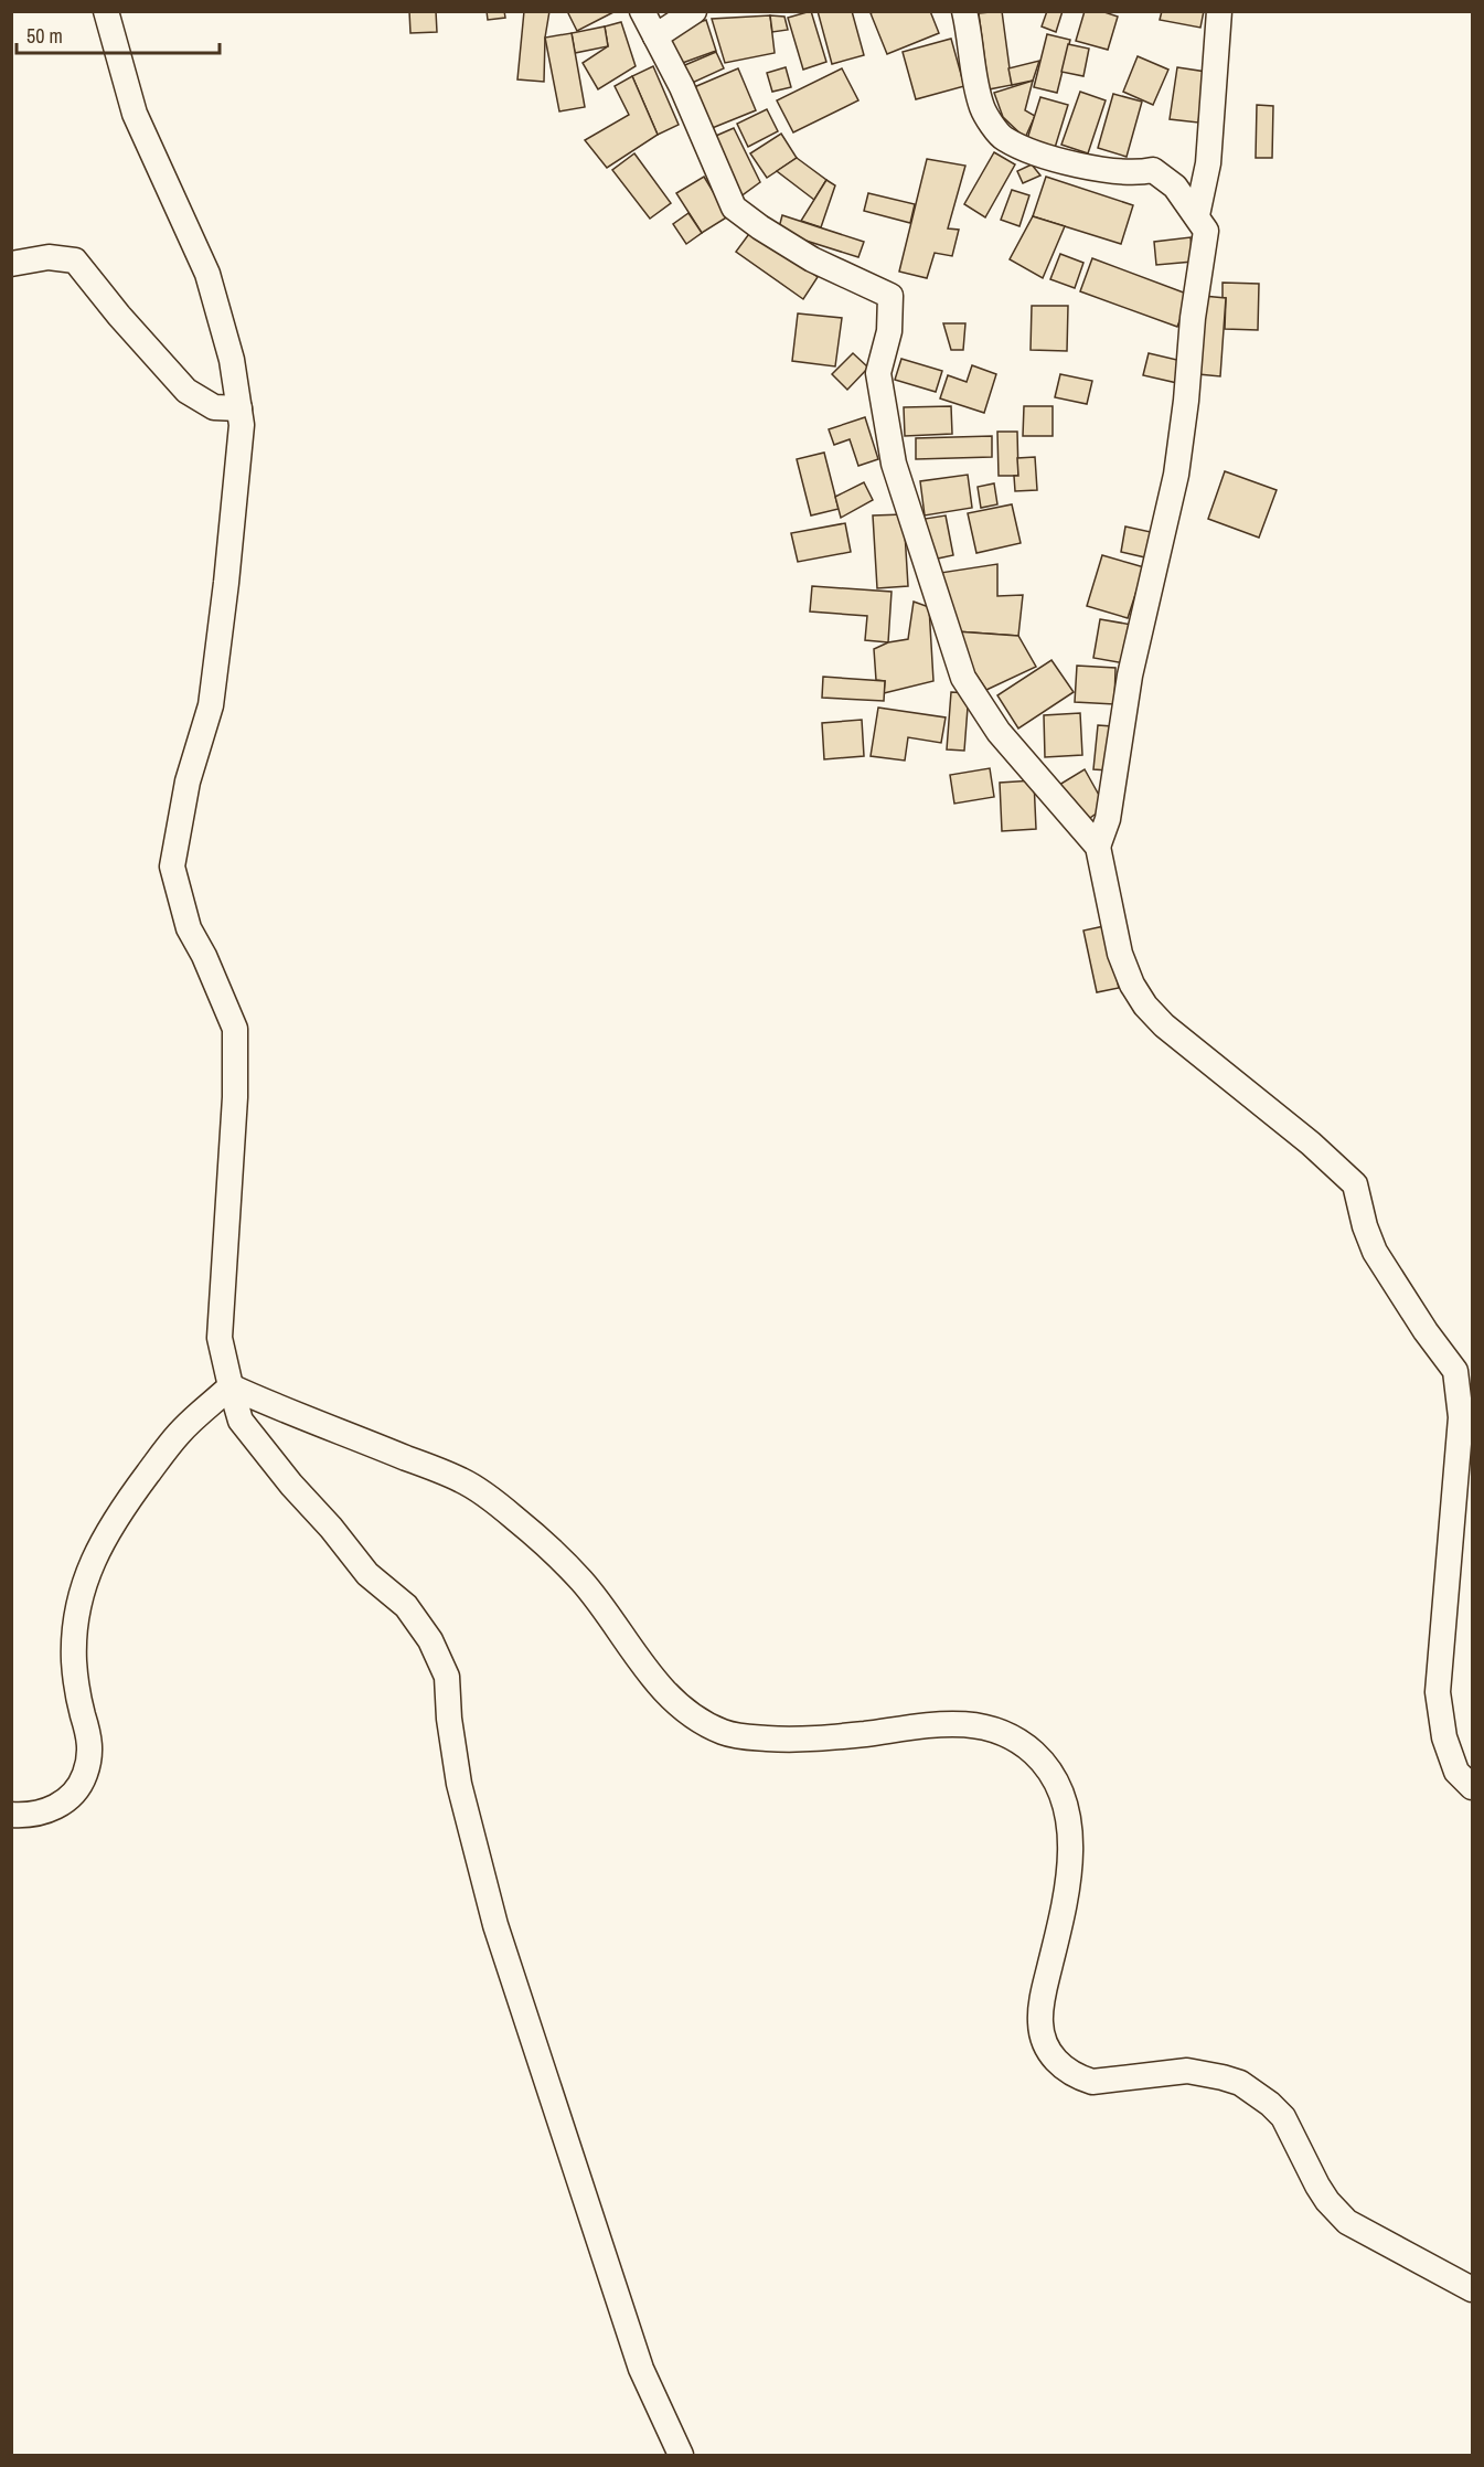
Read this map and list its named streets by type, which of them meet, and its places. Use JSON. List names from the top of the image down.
{
  "scale_bar": "50 m"
}
